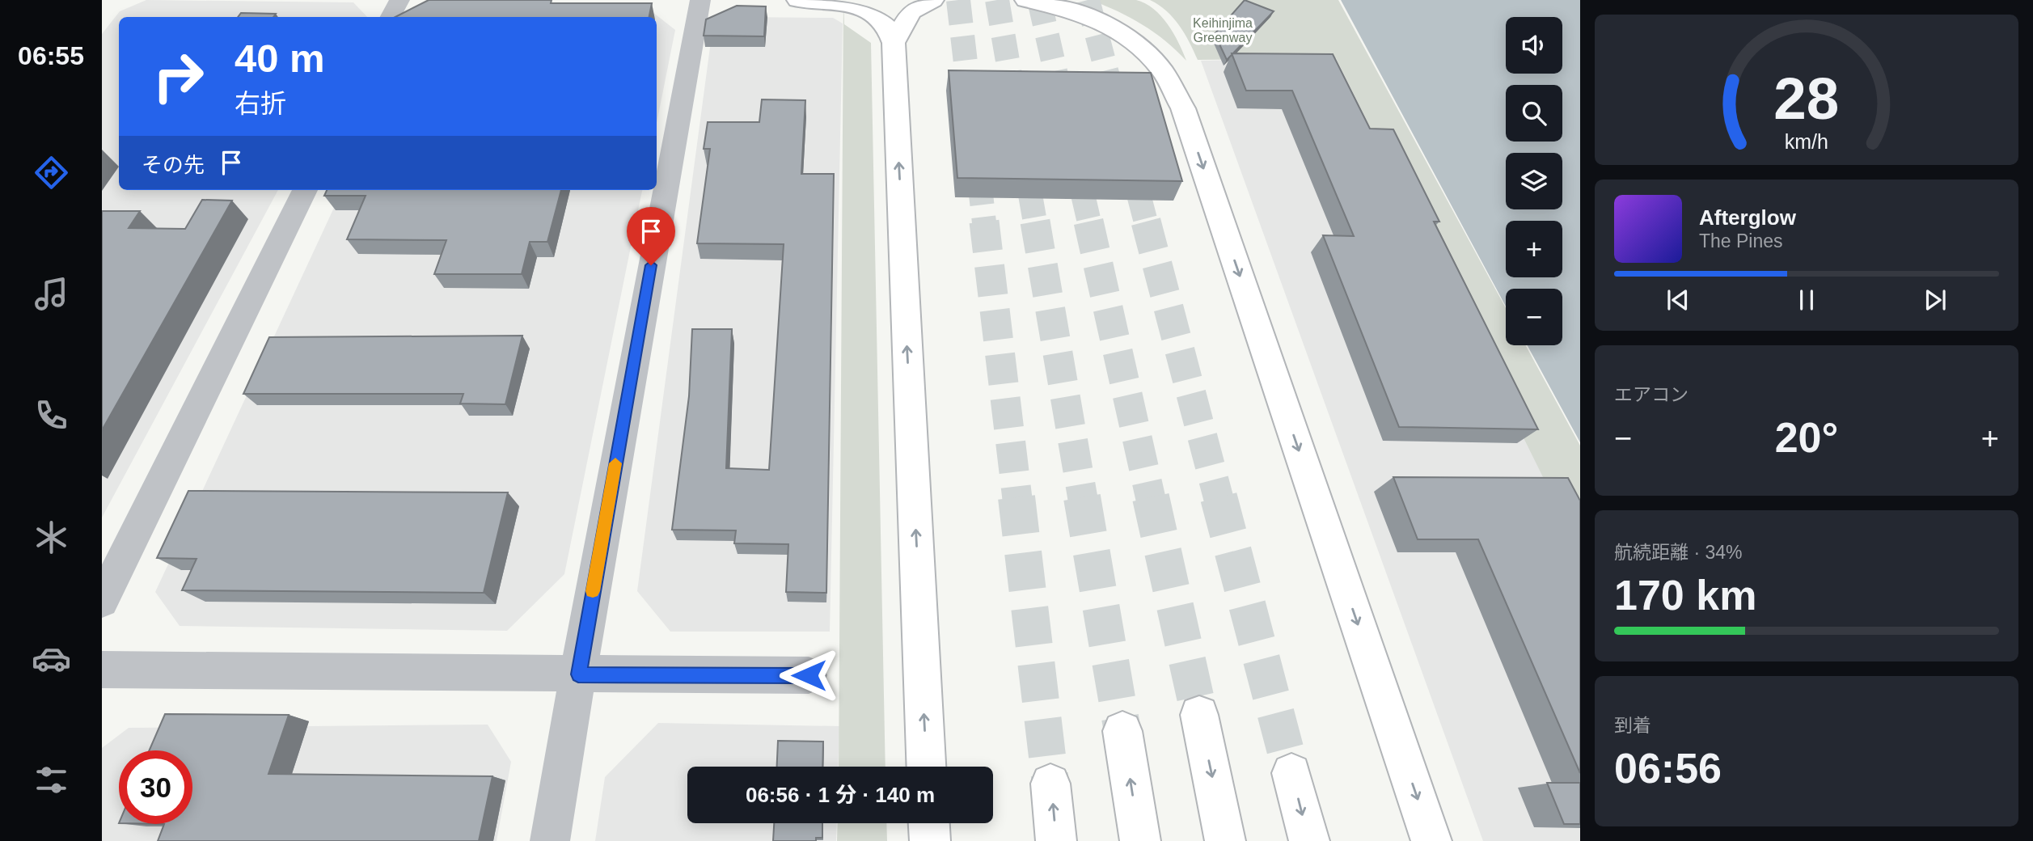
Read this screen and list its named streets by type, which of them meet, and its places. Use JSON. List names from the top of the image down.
{
  "parks": ["Keihinjima Greenway"],
  "page": {
    "tabs": "06:55",
    "map_buttons": ["+", "−"],
    "turn": ["40 m", "右折"],
    "then": "その先",
    "song": ["Afterglow", "The Pines"],
    "tile": [
      "エアコン",
      ["航続距離 · 34%", "170 km"],
      ["到着", "06:56"]
    ],
    "heat": ["−", "20°", "+"],
    "limit": "30",
    "trip": "06:56 · 1 分 · 140 m",
    "gauge": ["28", "km/h"]
  }
}
